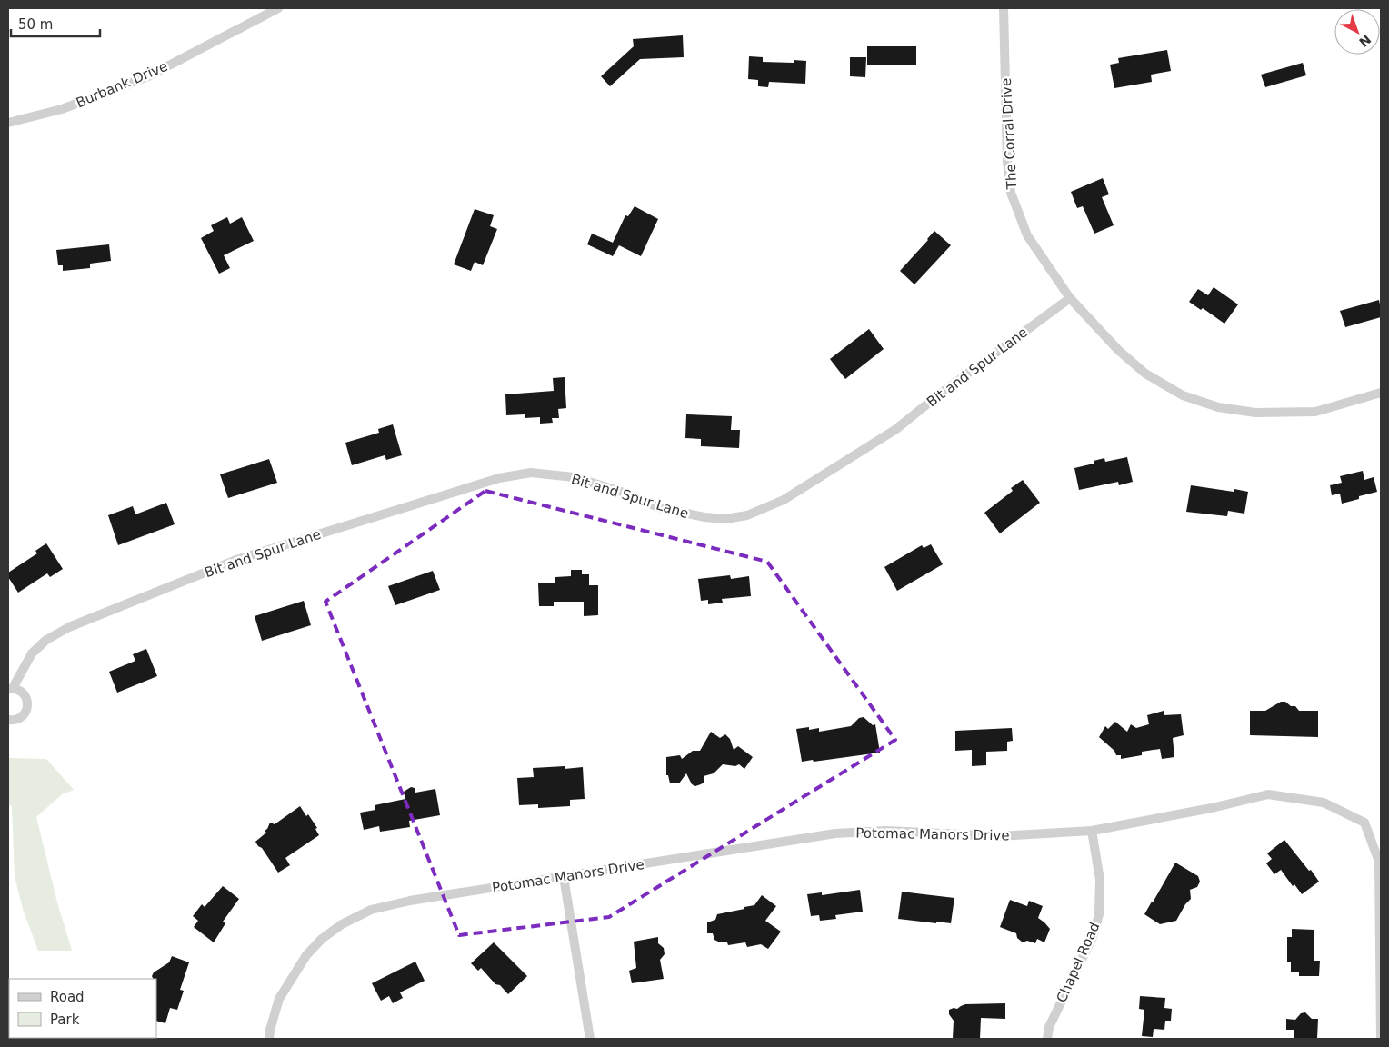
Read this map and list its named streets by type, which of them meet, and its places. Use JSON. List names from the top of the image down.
{
  "streets": {
    "street": [
      "Burbank Drive",
      "The Corral Drive",
      "Bit and Spur Lane",
      "Potomac Manors Drive",
      "Chapel Road"
    ]
  },
  "crossings": [
    ["The Corral Drive", "Bit and Spur Lane"],
    ["Potomac Manors Drive", "Chapel Road"]
  ],
  "legend": ["Road", "Park"],
  "scale_bar": "50 m",
  "north": "bottom right"
}
